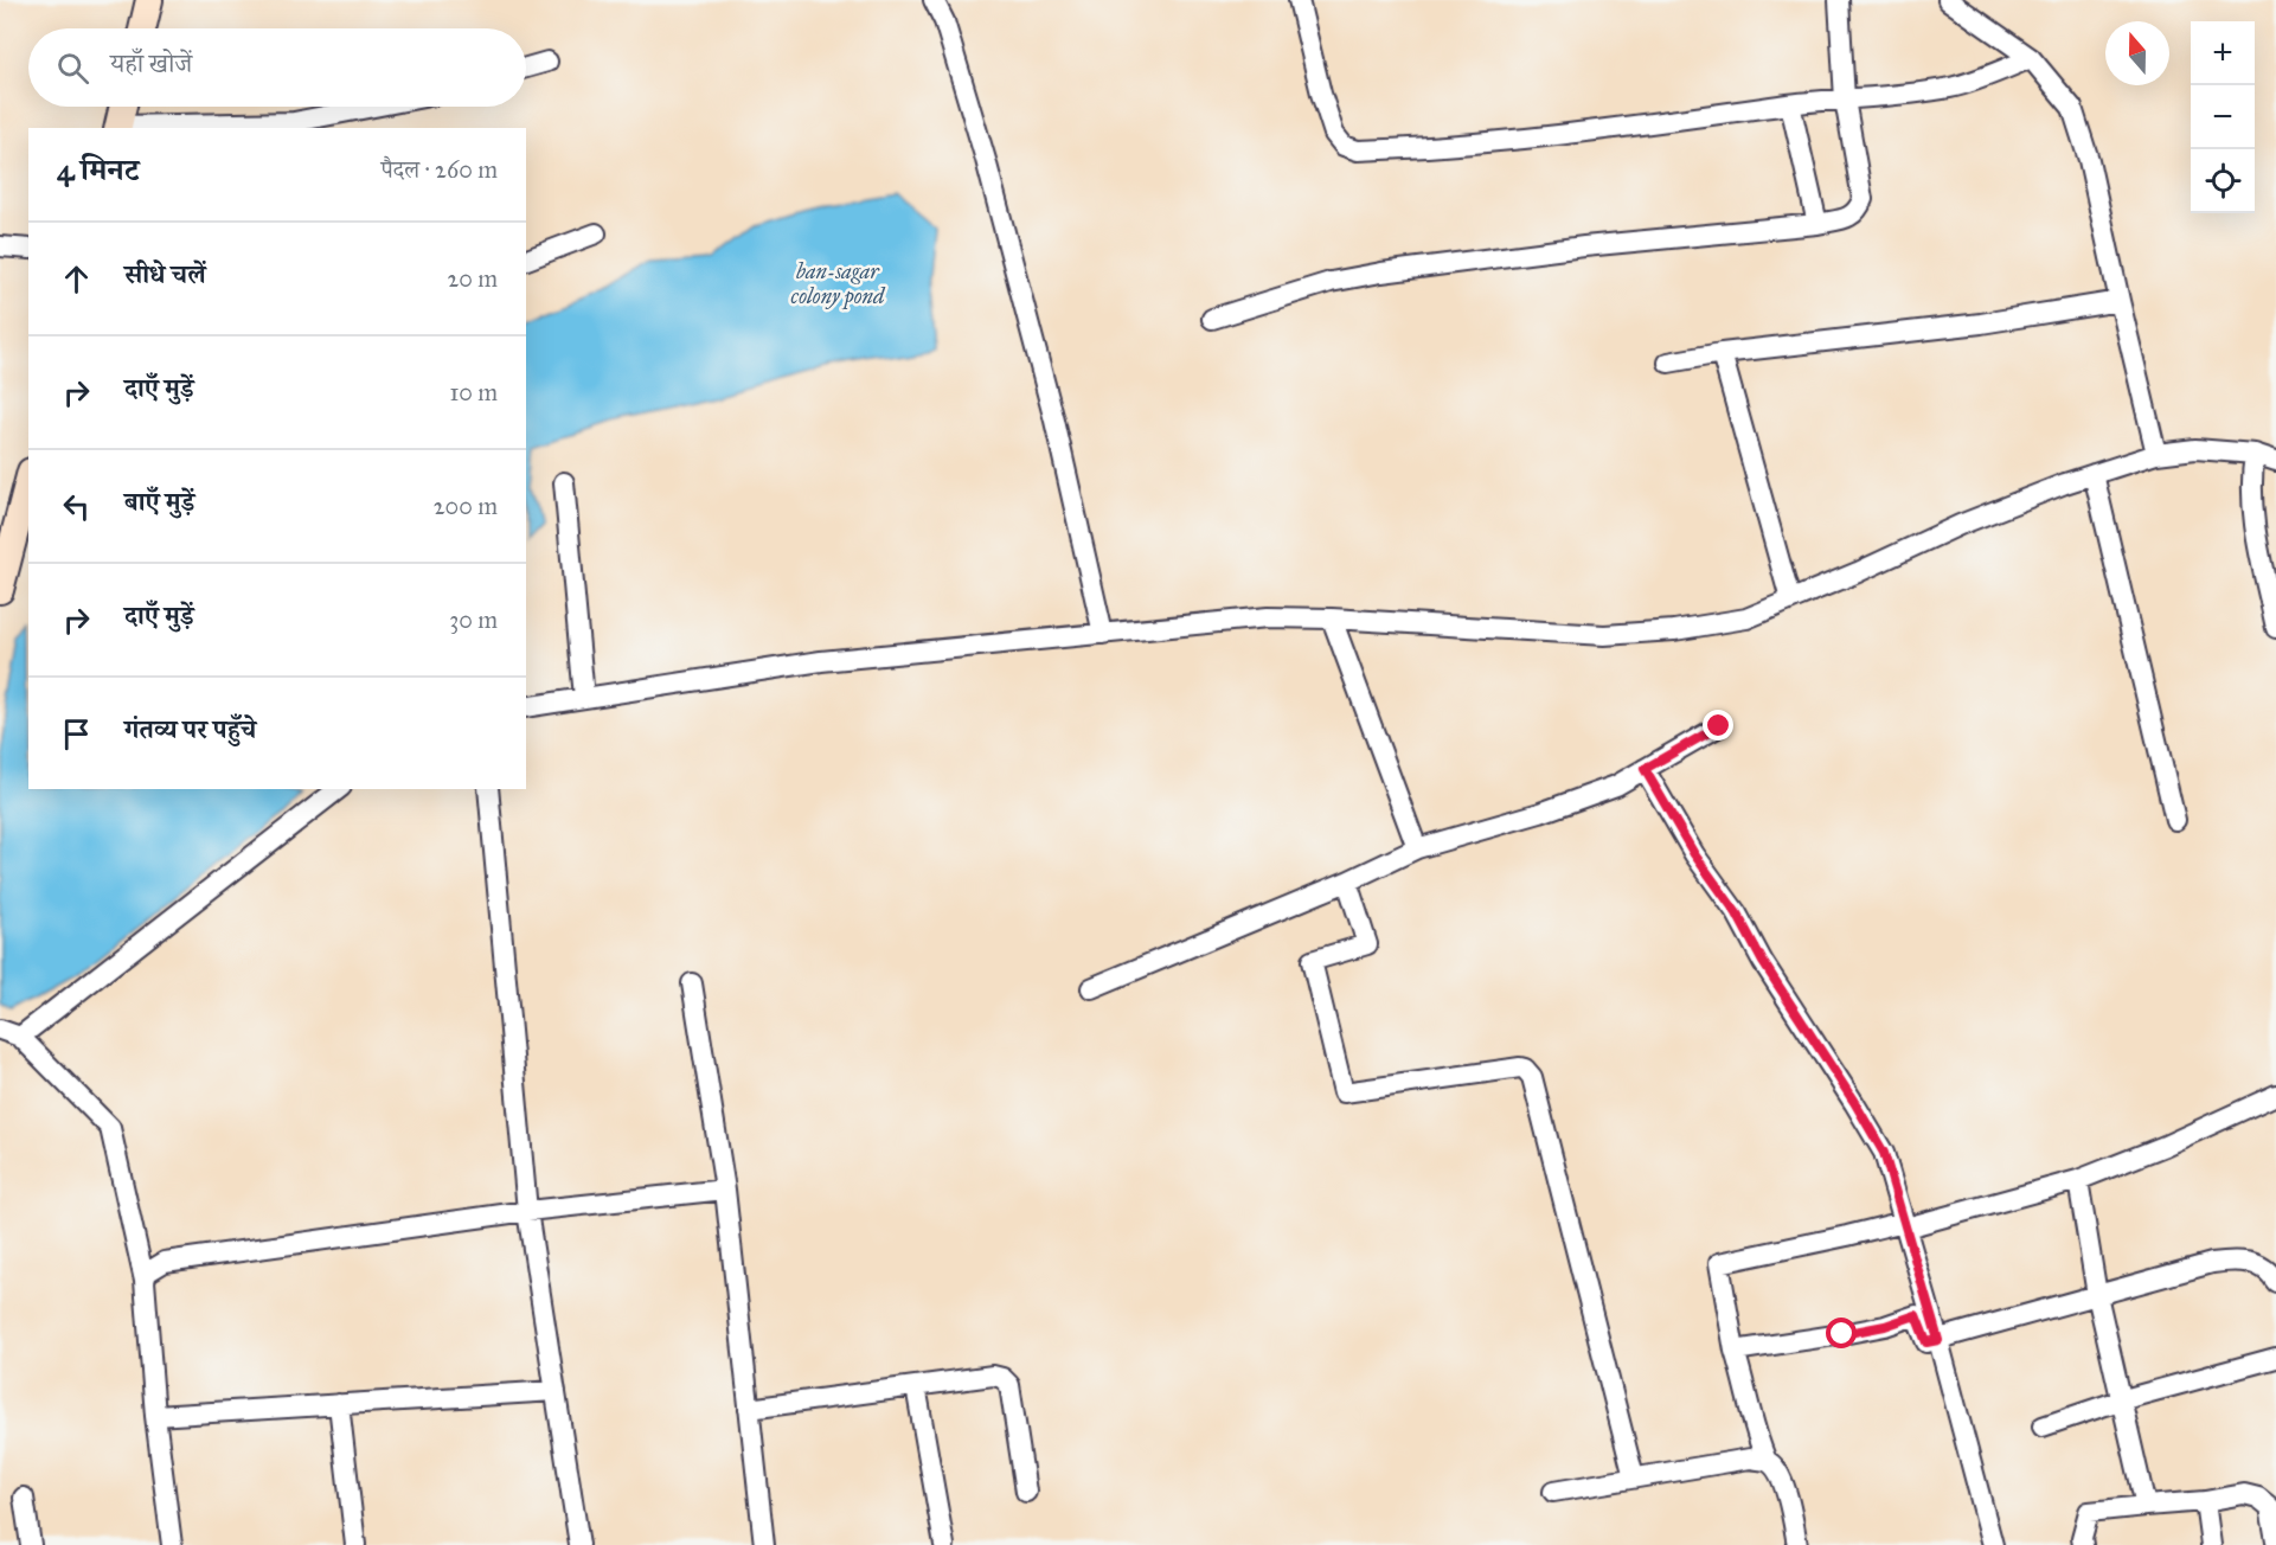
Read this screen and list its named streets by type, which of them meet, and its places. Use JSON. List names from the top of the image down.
{
  "water": ["ban-sagar colony pond"],
  "north": "top",
  "page": {
    "map_buttons": ["+", "−"],
    "search": "यहाँ खोजें",
    "heading": ["4 मिनट", "पैदल · 260 m"],
    "list": [
      ["सीधे चलें", "20 m"],
      ["दाएँ मुड़ें", "10 m"],
      ["बाएँ मुड़ें", "200 m"],
      ["दाएँ मुड़ें", "30 m"],
      "गंतव्य पर पहुँचे"
    ]
  }
}
